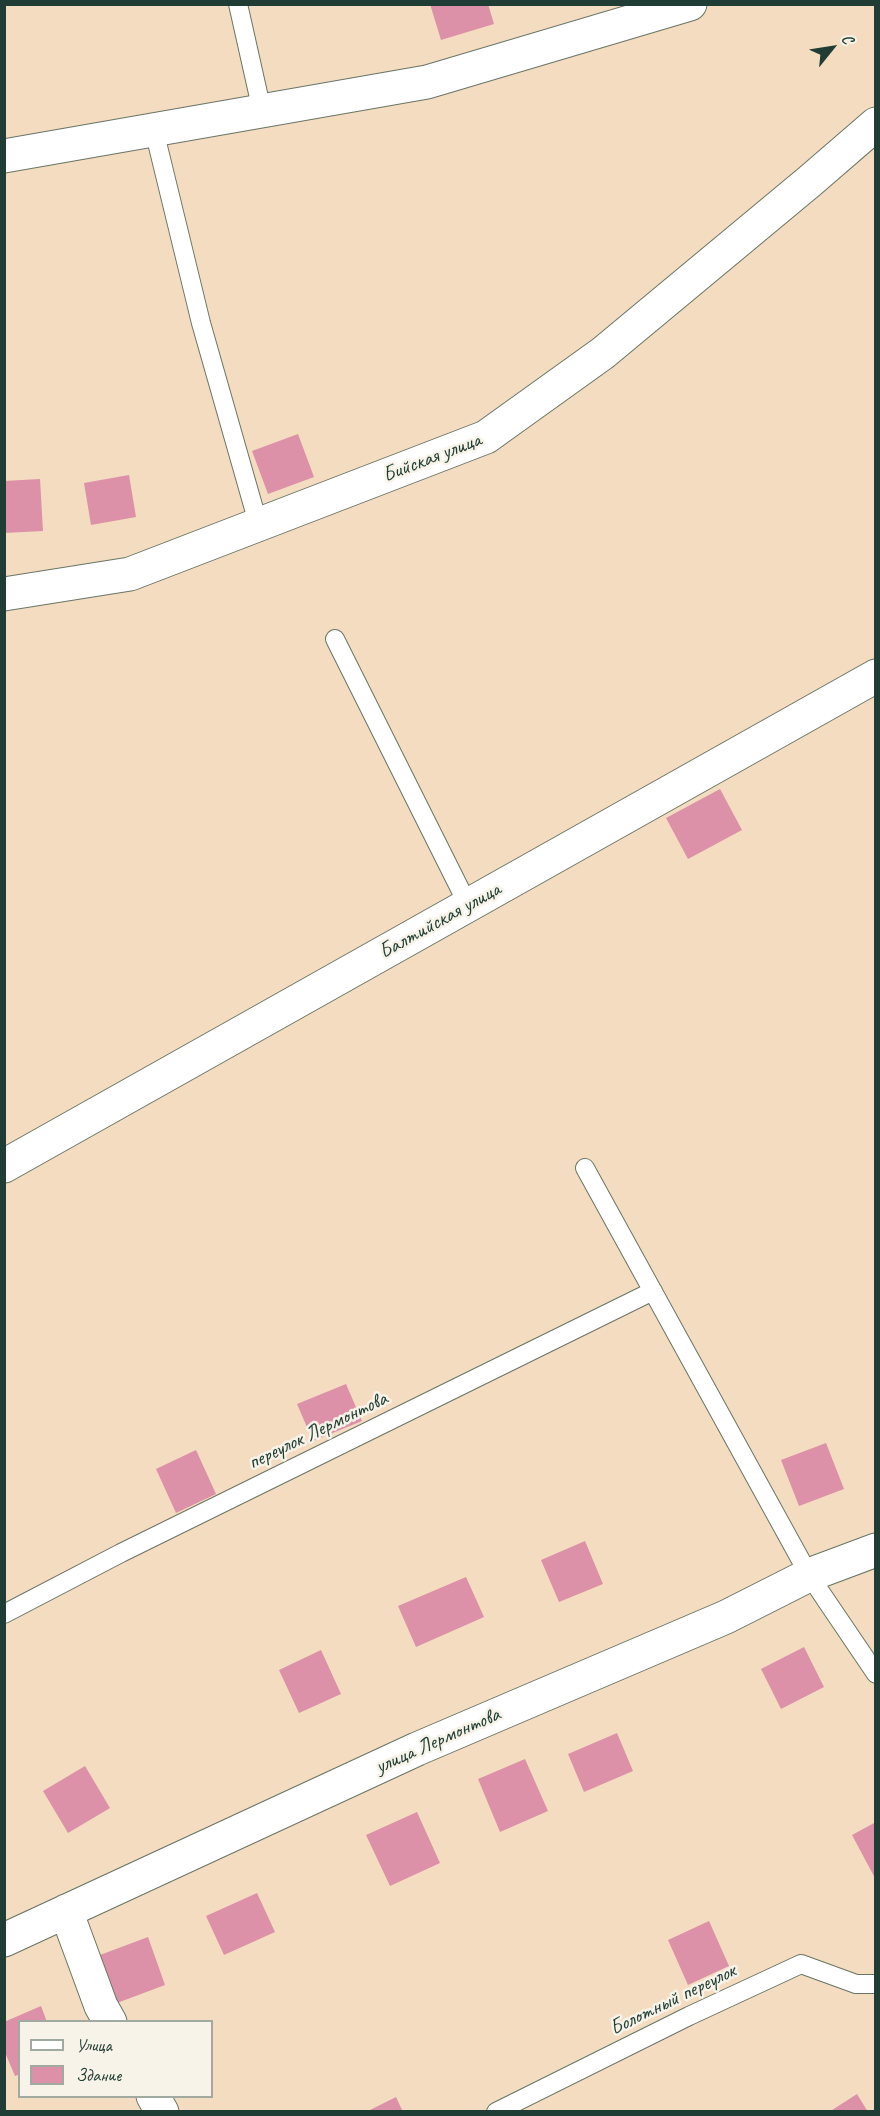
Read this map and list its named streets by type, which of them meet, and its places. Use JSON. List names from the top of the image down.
{
  "streets": {
    "street": ["Бийская улица", "Балтийская улица", "улица Лермонтова"],
    "lane": ["переулок Лермонтова", "Болотный переулок"]
  },
  "legend": ["Улица", "Здание"],
  "north": "top right"
}
